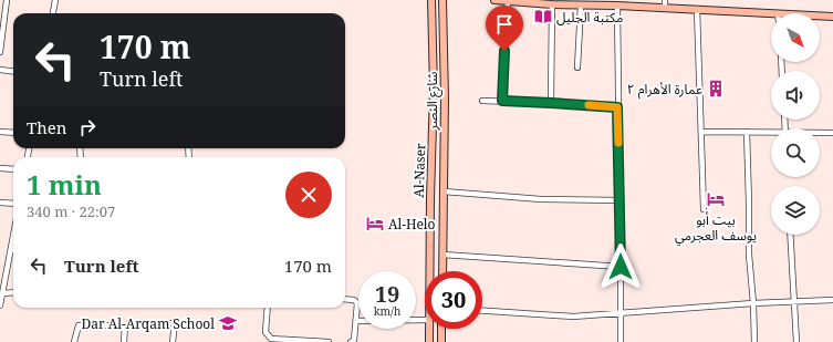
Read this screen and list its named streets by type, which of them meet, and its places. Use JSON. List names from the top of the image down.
{
  "streets": {
    "main road": ["شارع النصر", "Al-Naser"]
  },
  "places": {
    "library": ["مكتبة الجليل"],
    "building": ["عمارة الأهرام ٢"],
    "hotel": ["بيت أبو يوسف العجرمي", "Al-Helo"],
    "school or university": ["Dar Al-Arqam School"]
  },
  "north": "bottom right",
  "page": {
    "turn": ["170 m", "Turn left"],
    "then": "Then",
    "heading": ["1 min", "340 m · 22:07"],
    "list": [
      {
        "name": "Turn left",
        "value": "170 m"
      }
    ],
    "speed": "19 km/h",
    "limit": "30"
  }
}
